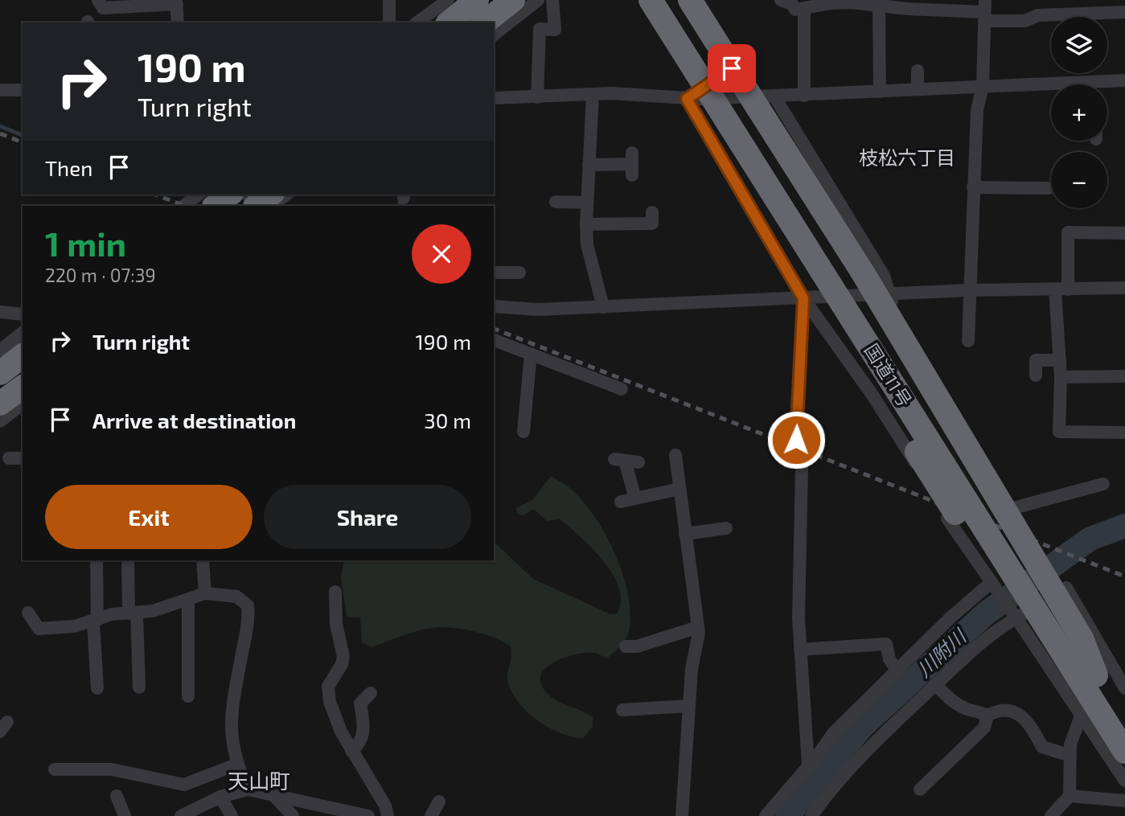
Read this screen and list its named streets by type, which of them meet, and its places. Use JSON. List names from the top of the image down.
{
  "streets": {
    "highway": ["国道11号"]
  },
  "districts": ["枝松六丁目", "天山町"],
  "water": ["川附川"],
  "page": {
    "map_buttons": ["+", "−"],
    "turn": ["190 m", "Turn right"],
    "then": "Then",
    "heading": ["1 min", "220 m · 07:39"],
    "list": [
      {
        "name": "Turn right",
        "value": "190 m"
      },
      {
        "name": "Arrive at destination",
        "value": "30 m"
      }
    ],
    "buttons": ["Exit", "Share"]
  }
}
